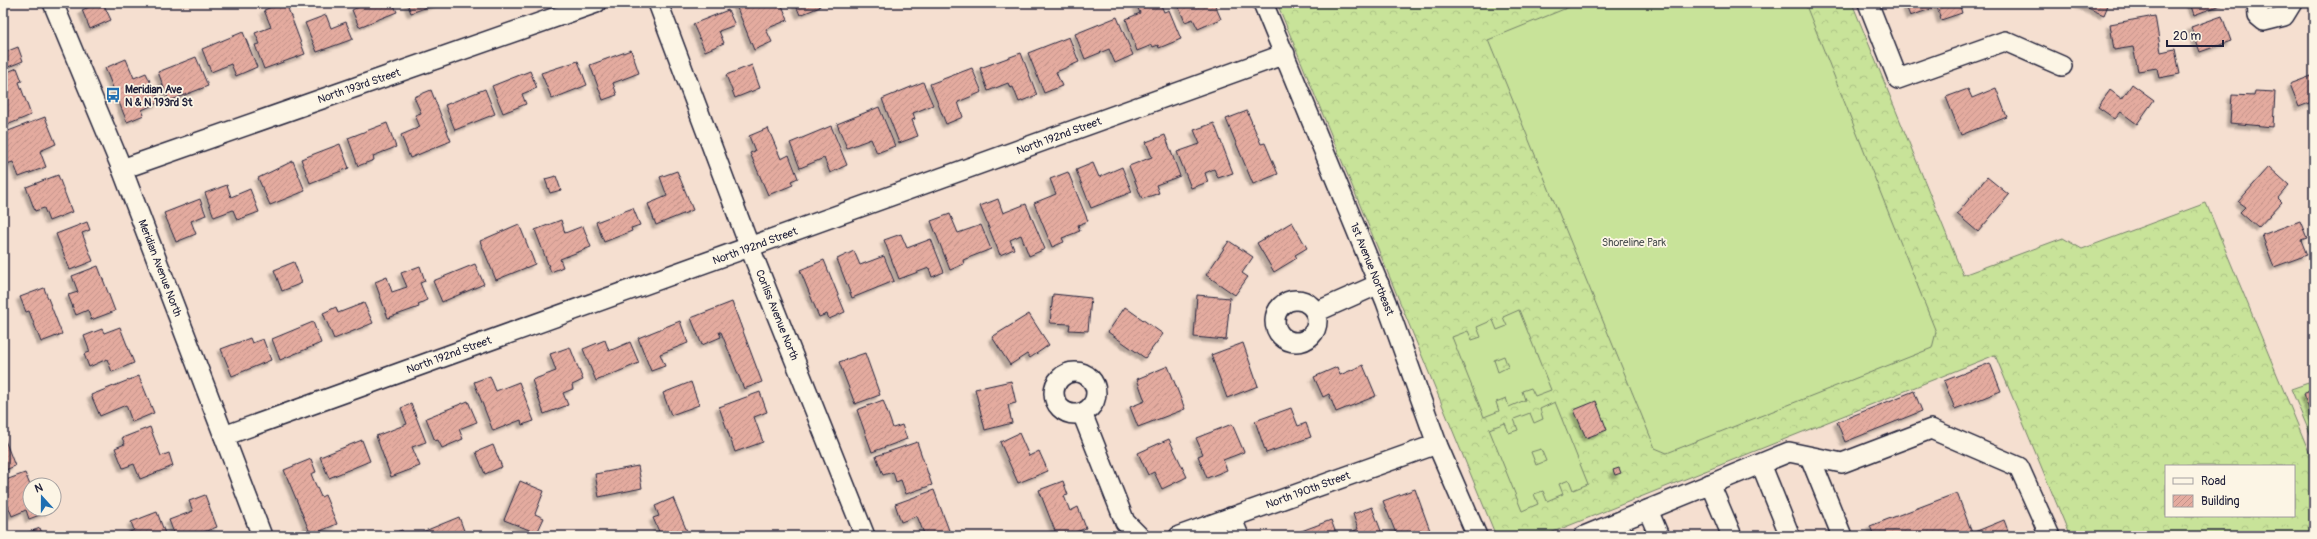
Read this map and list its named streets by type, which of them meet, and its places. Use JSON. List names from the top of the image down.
{
  "streets": {
    "street": [
      "North 193rd Street",
      "North 192nd Street",
      "Meridian Avenue North",
      "1st Avenue Northeast",
      "Corliss Avenue North",
      "North 190th Street"
    ]
  },
  "crossings": [
    ["North 193rd Street", "Meridian Avenue North"],
    ["North 192nd Street", "Meridian Avenue North"],
    ["North 192nd Street", "1st Avenue Northeast"],
    ["North 192nd Street", "Corliss Avenue North"],
    ["1st Avenue Northeast", "North 190th Street"]
  ],
  "parks": ["Shoreline Park"],
  "places": {
    "bus stop": ["Meridian Ave N & N 193rd St"]
  },
  "legend": ["Road", "Building"],
  "scale_bar": "20 m",
  "north": "top"
}
